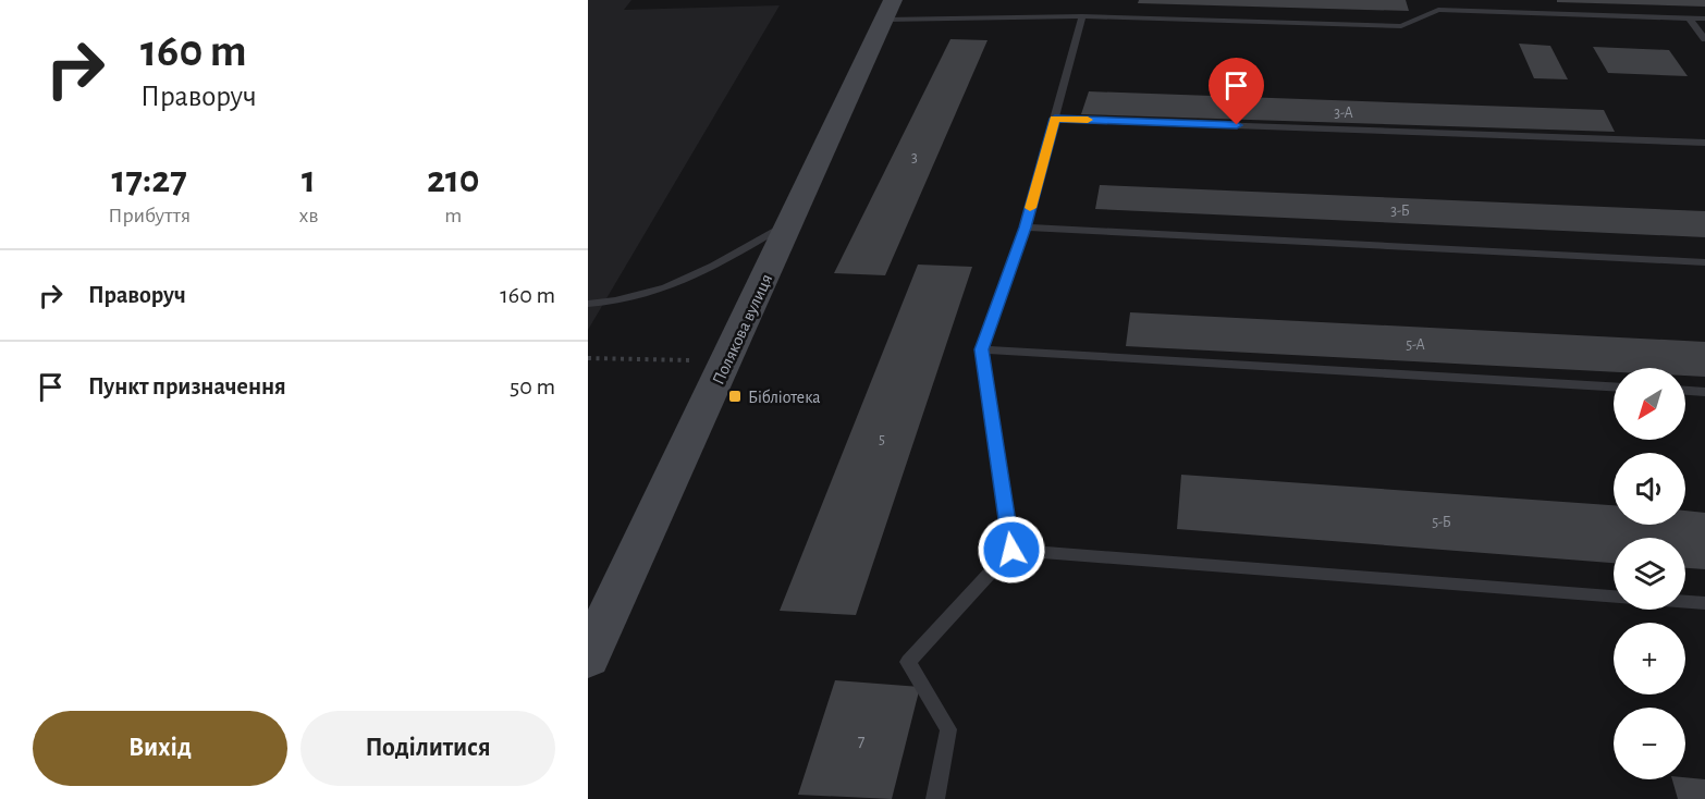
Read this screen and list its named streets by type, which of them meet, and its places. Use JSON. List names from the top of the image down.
{
  "streets": {
    "street": ["Полякова вулиця"]
  },
  "places": {
    "transit": ["Бібліотека"]
  },
  "house_numbers": [
    "3-А",
    "3",
    "3-Б",
    "5-А",
    "5",
    "5-Б",
    "7"
  ],
  "north": "bottom left",
  "page": {
    "turn": ["160 m", "Праворуч"],
    "eta": [
      "17:27",
      "Прибуття",
      "1",
      "хв",
      "210",
      "m"
    ],
    "list": [
      {
        "name": "Праворуч",
        "value": "160 m"
      },
      {
        "name": "Пункт призначення",
        "value": "50 m"
      }
    ],
    "map_buttons": ["+", "−"],
    "buttons": ["Вихід", "Поділитися"]
  }
}
